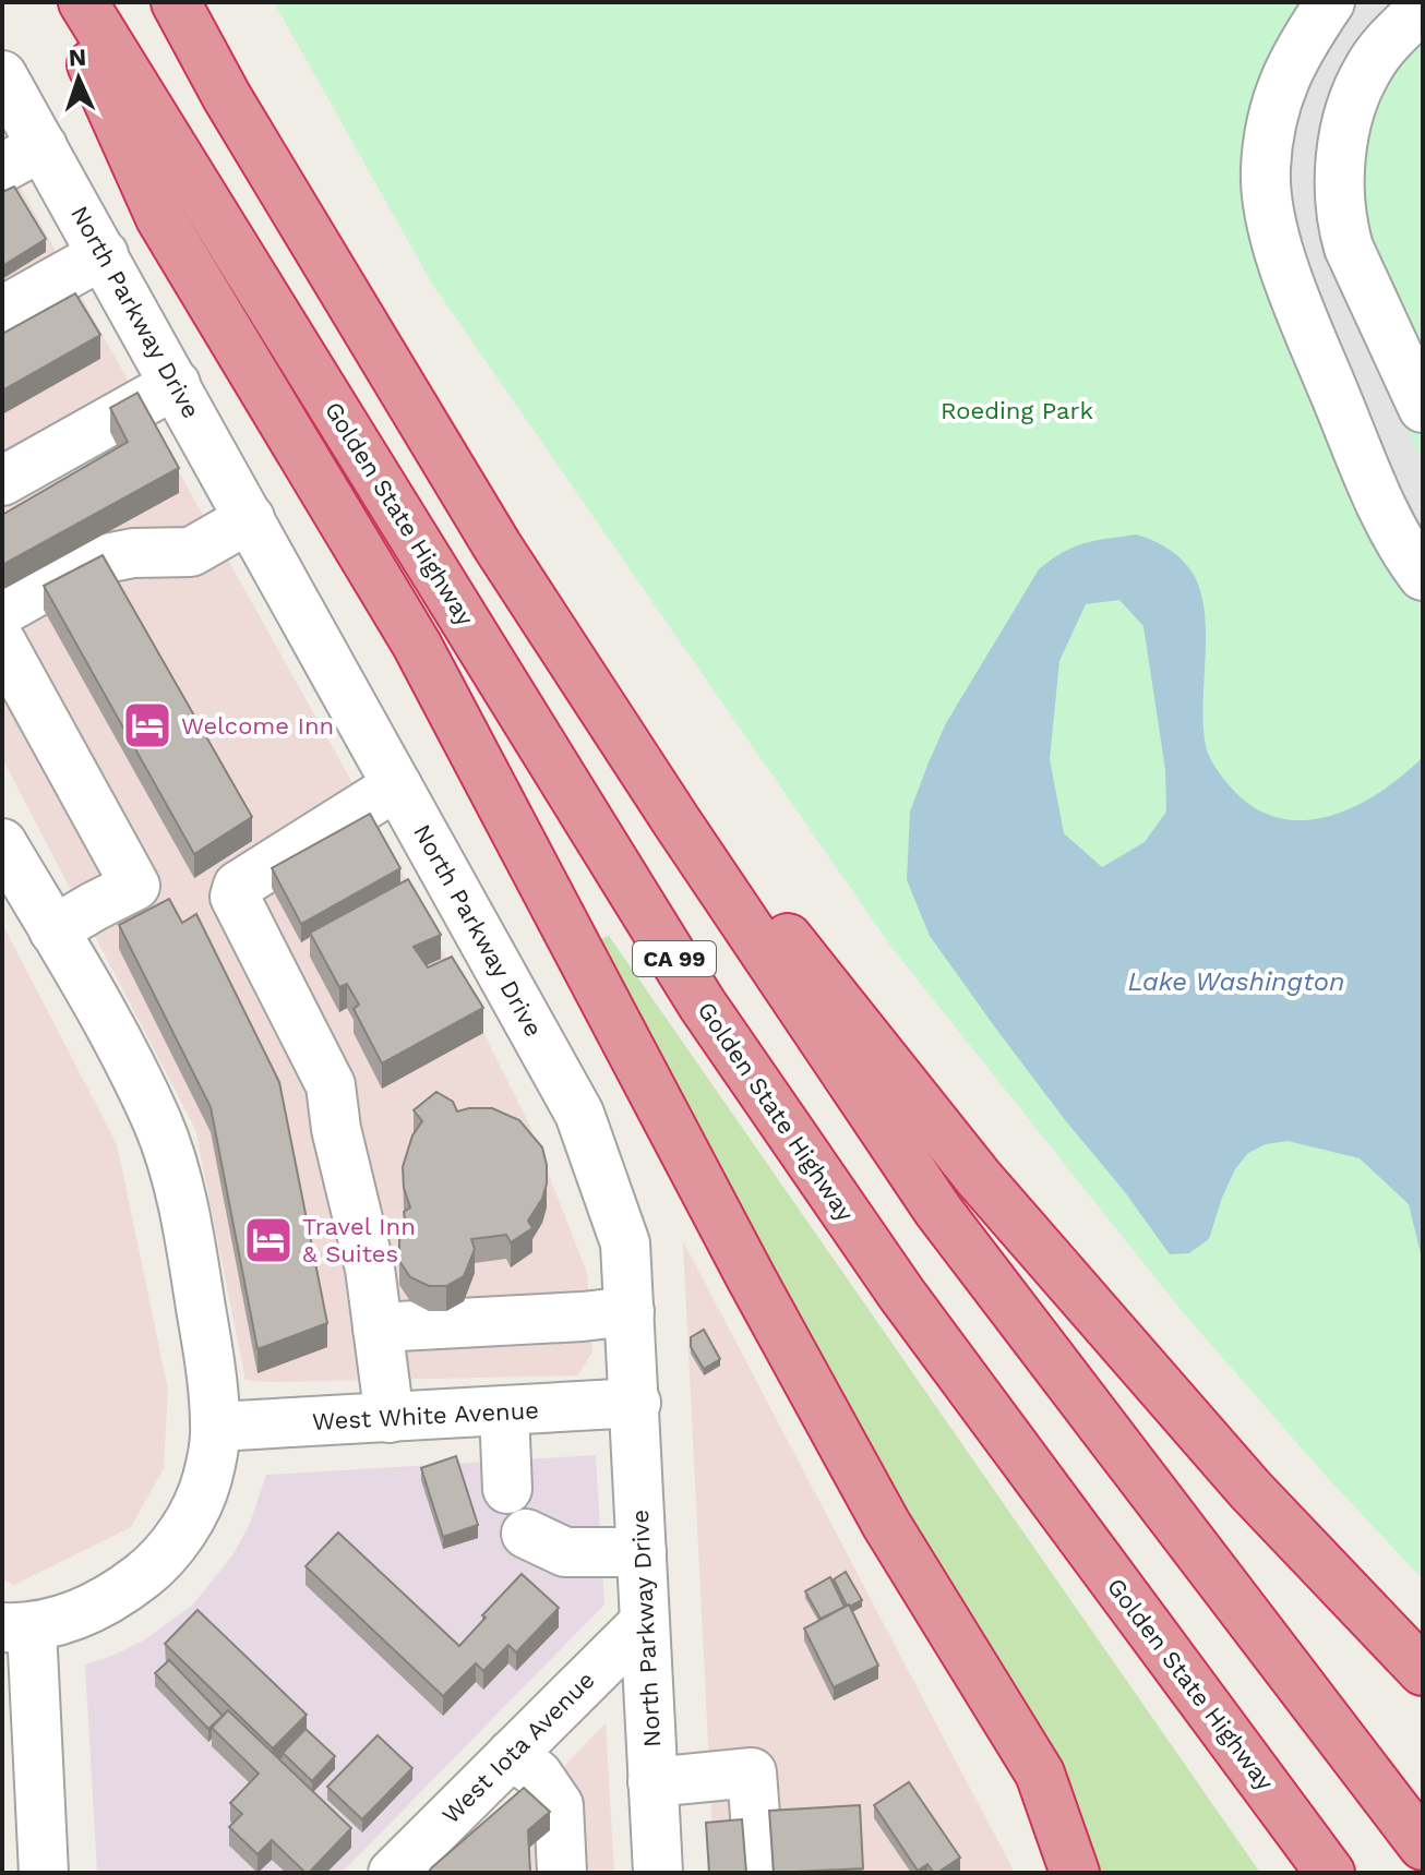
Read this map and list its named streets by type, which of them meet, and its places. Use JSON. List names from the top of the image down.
{
  "streets": {
    "highway": ["Golden State Highway", "CA 99"],
    "street": ["North Parkway Drive", "West White Avenue", "West Iota Avenue"]
  },
  "crossings": [
    ["North Parkway Drive", "West White Avenue"],
    ["North Parkway Drive", "West Iota Avenue"]
  ],
  "water": ["Lake Washington"],
  "parks": ["Roeding Park"],
  "places": {
    "hotel": ["Welcome Inn", "Travel Inn & Suites"]
  },
  "north": "top"
}
